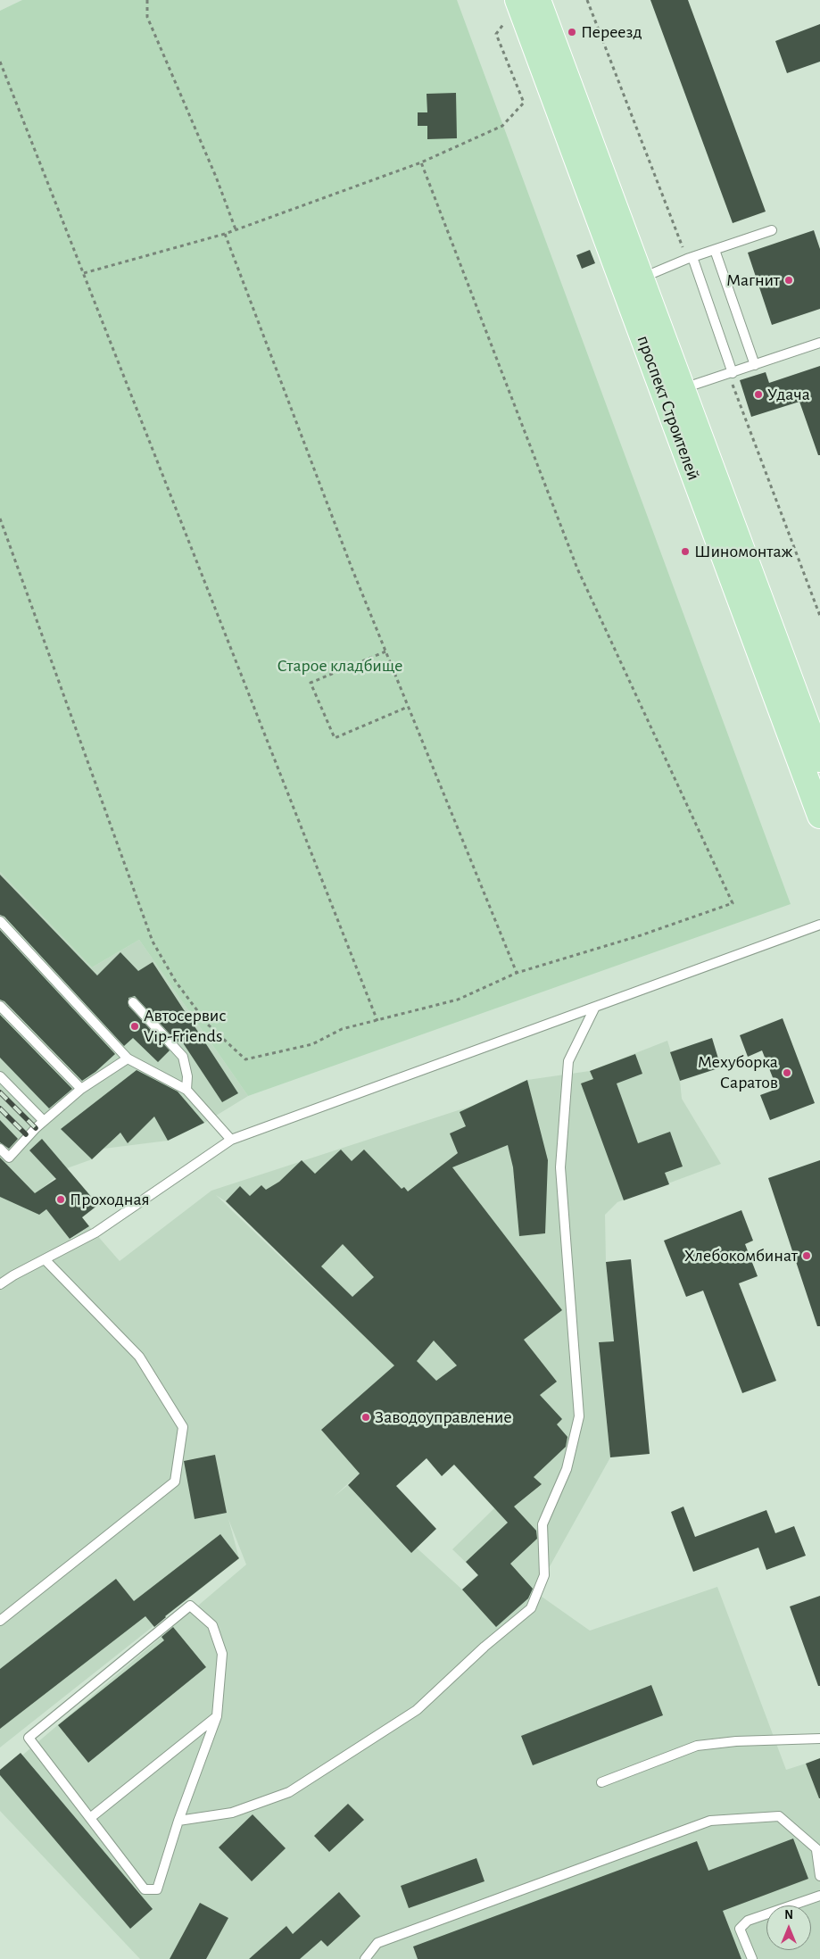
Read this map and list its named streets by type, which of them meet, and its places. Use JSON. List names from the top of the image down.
{
  "streets": {
    "main road": ["проспект Строителей"]
  },
  "parks": ["Старое кладбище"],
  "places": [
    "Переезд",
    "Магнит",
    "Удача",
    "Шиномонтаж",
    "Автосервис Vip-Friends",
    "Мехуборка Саратов",
    "Проходная",
    "Хлебокомбинат",
    "Заводоуправление"
  ],
  "north": "top"
}
